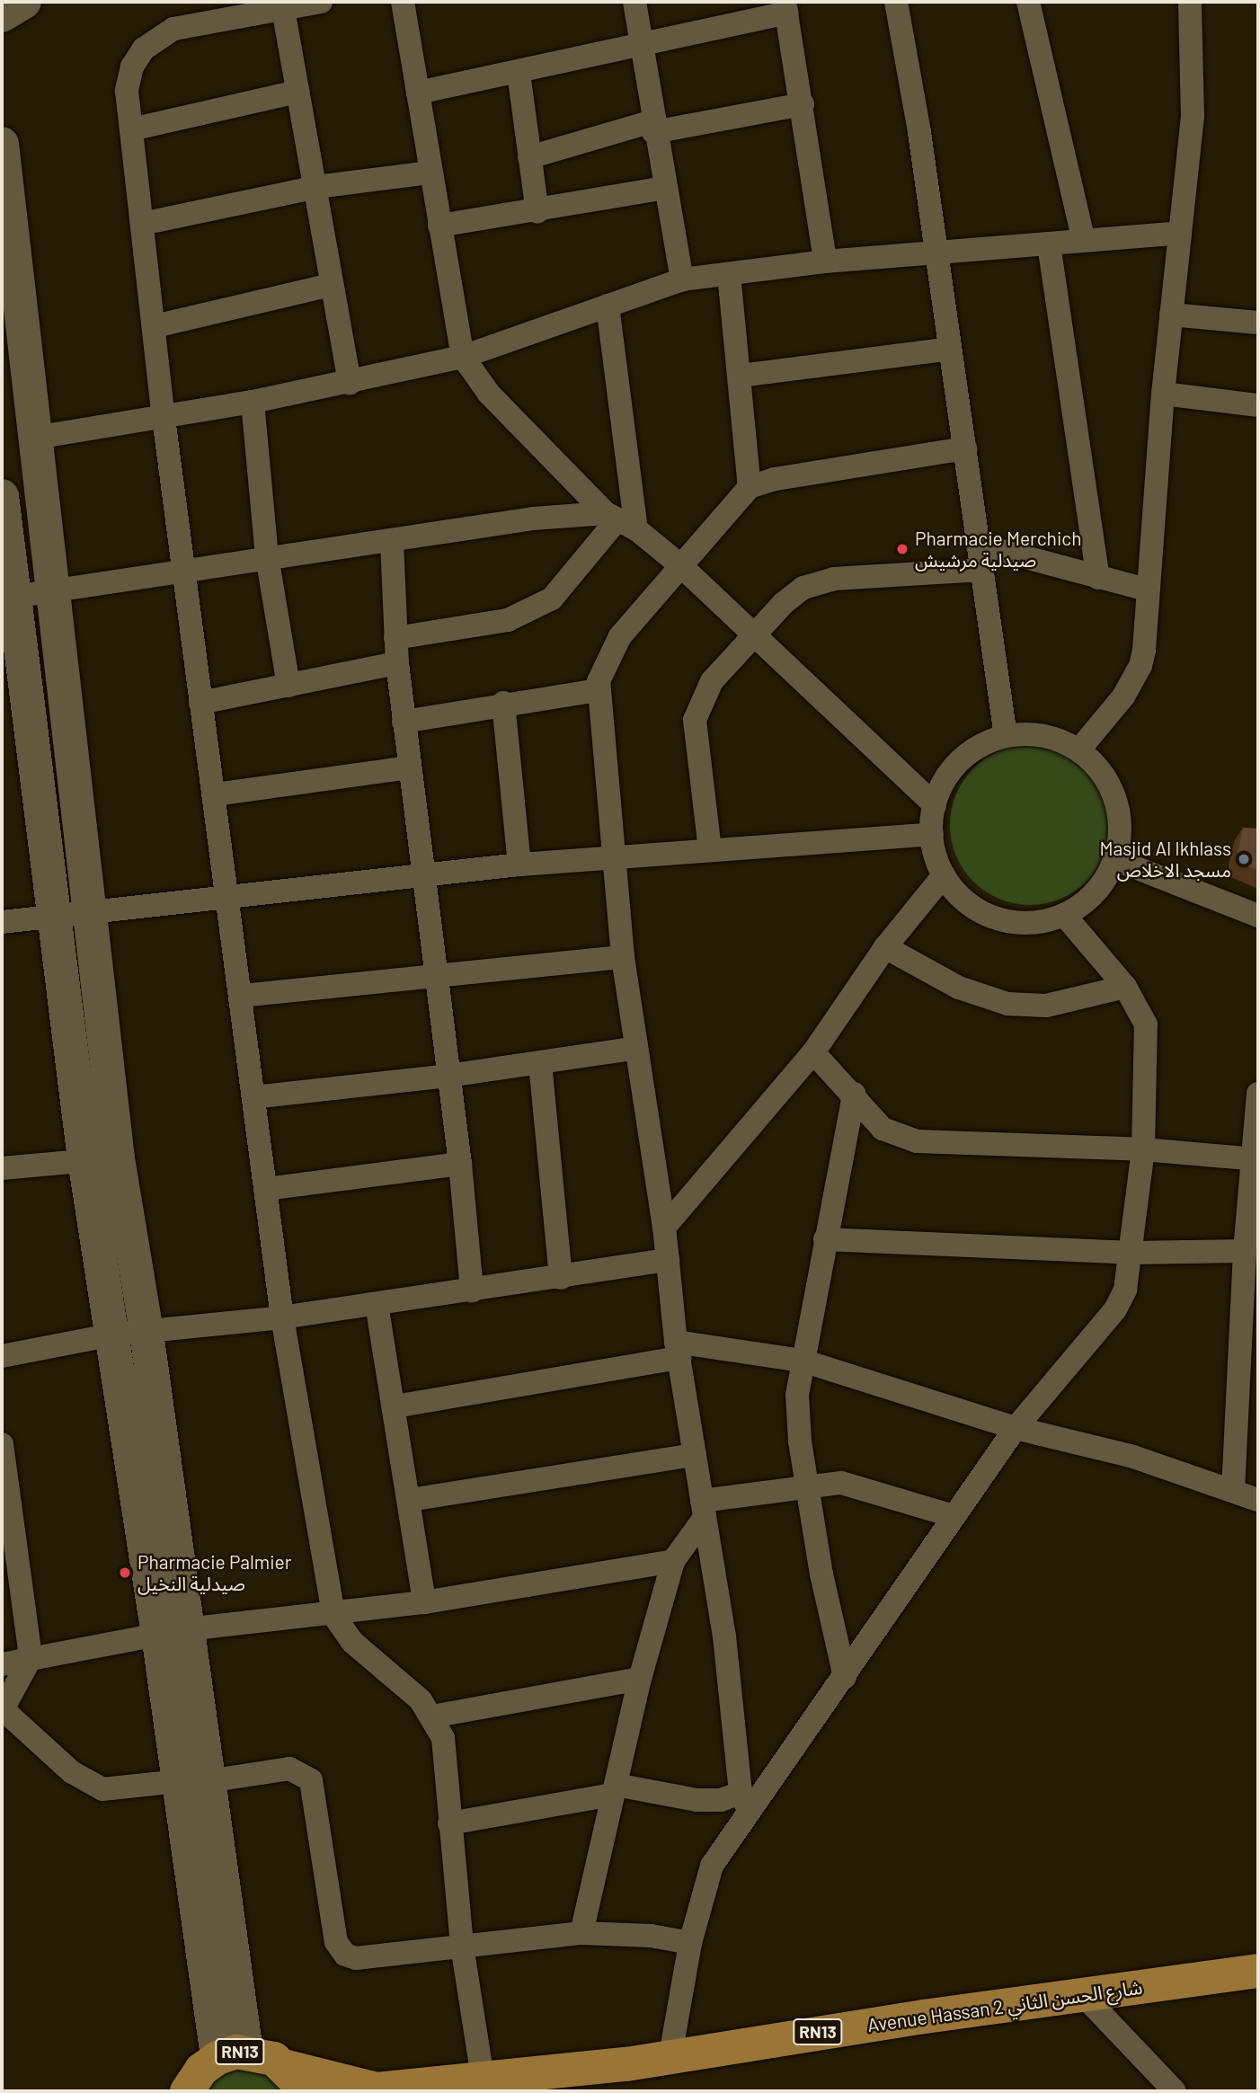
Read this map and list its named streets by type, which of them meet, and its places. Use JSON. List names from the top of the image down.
{
  "streets": {
    "main road": ["Avenue Hassan 2 شارع الحسن الثاني", "RN13"]
  },
  "crossings": [
    ["Avenue Hassan 2 شارع الحسن الثاني", "RN13"]
  ],
  "places": ["Pharmacie Merchich صيدلية مرشيش", "Masjid Al Ikhlass مسجد الاخلاص", "Pharmacie Palmier صيدلية النخيل"]
}
